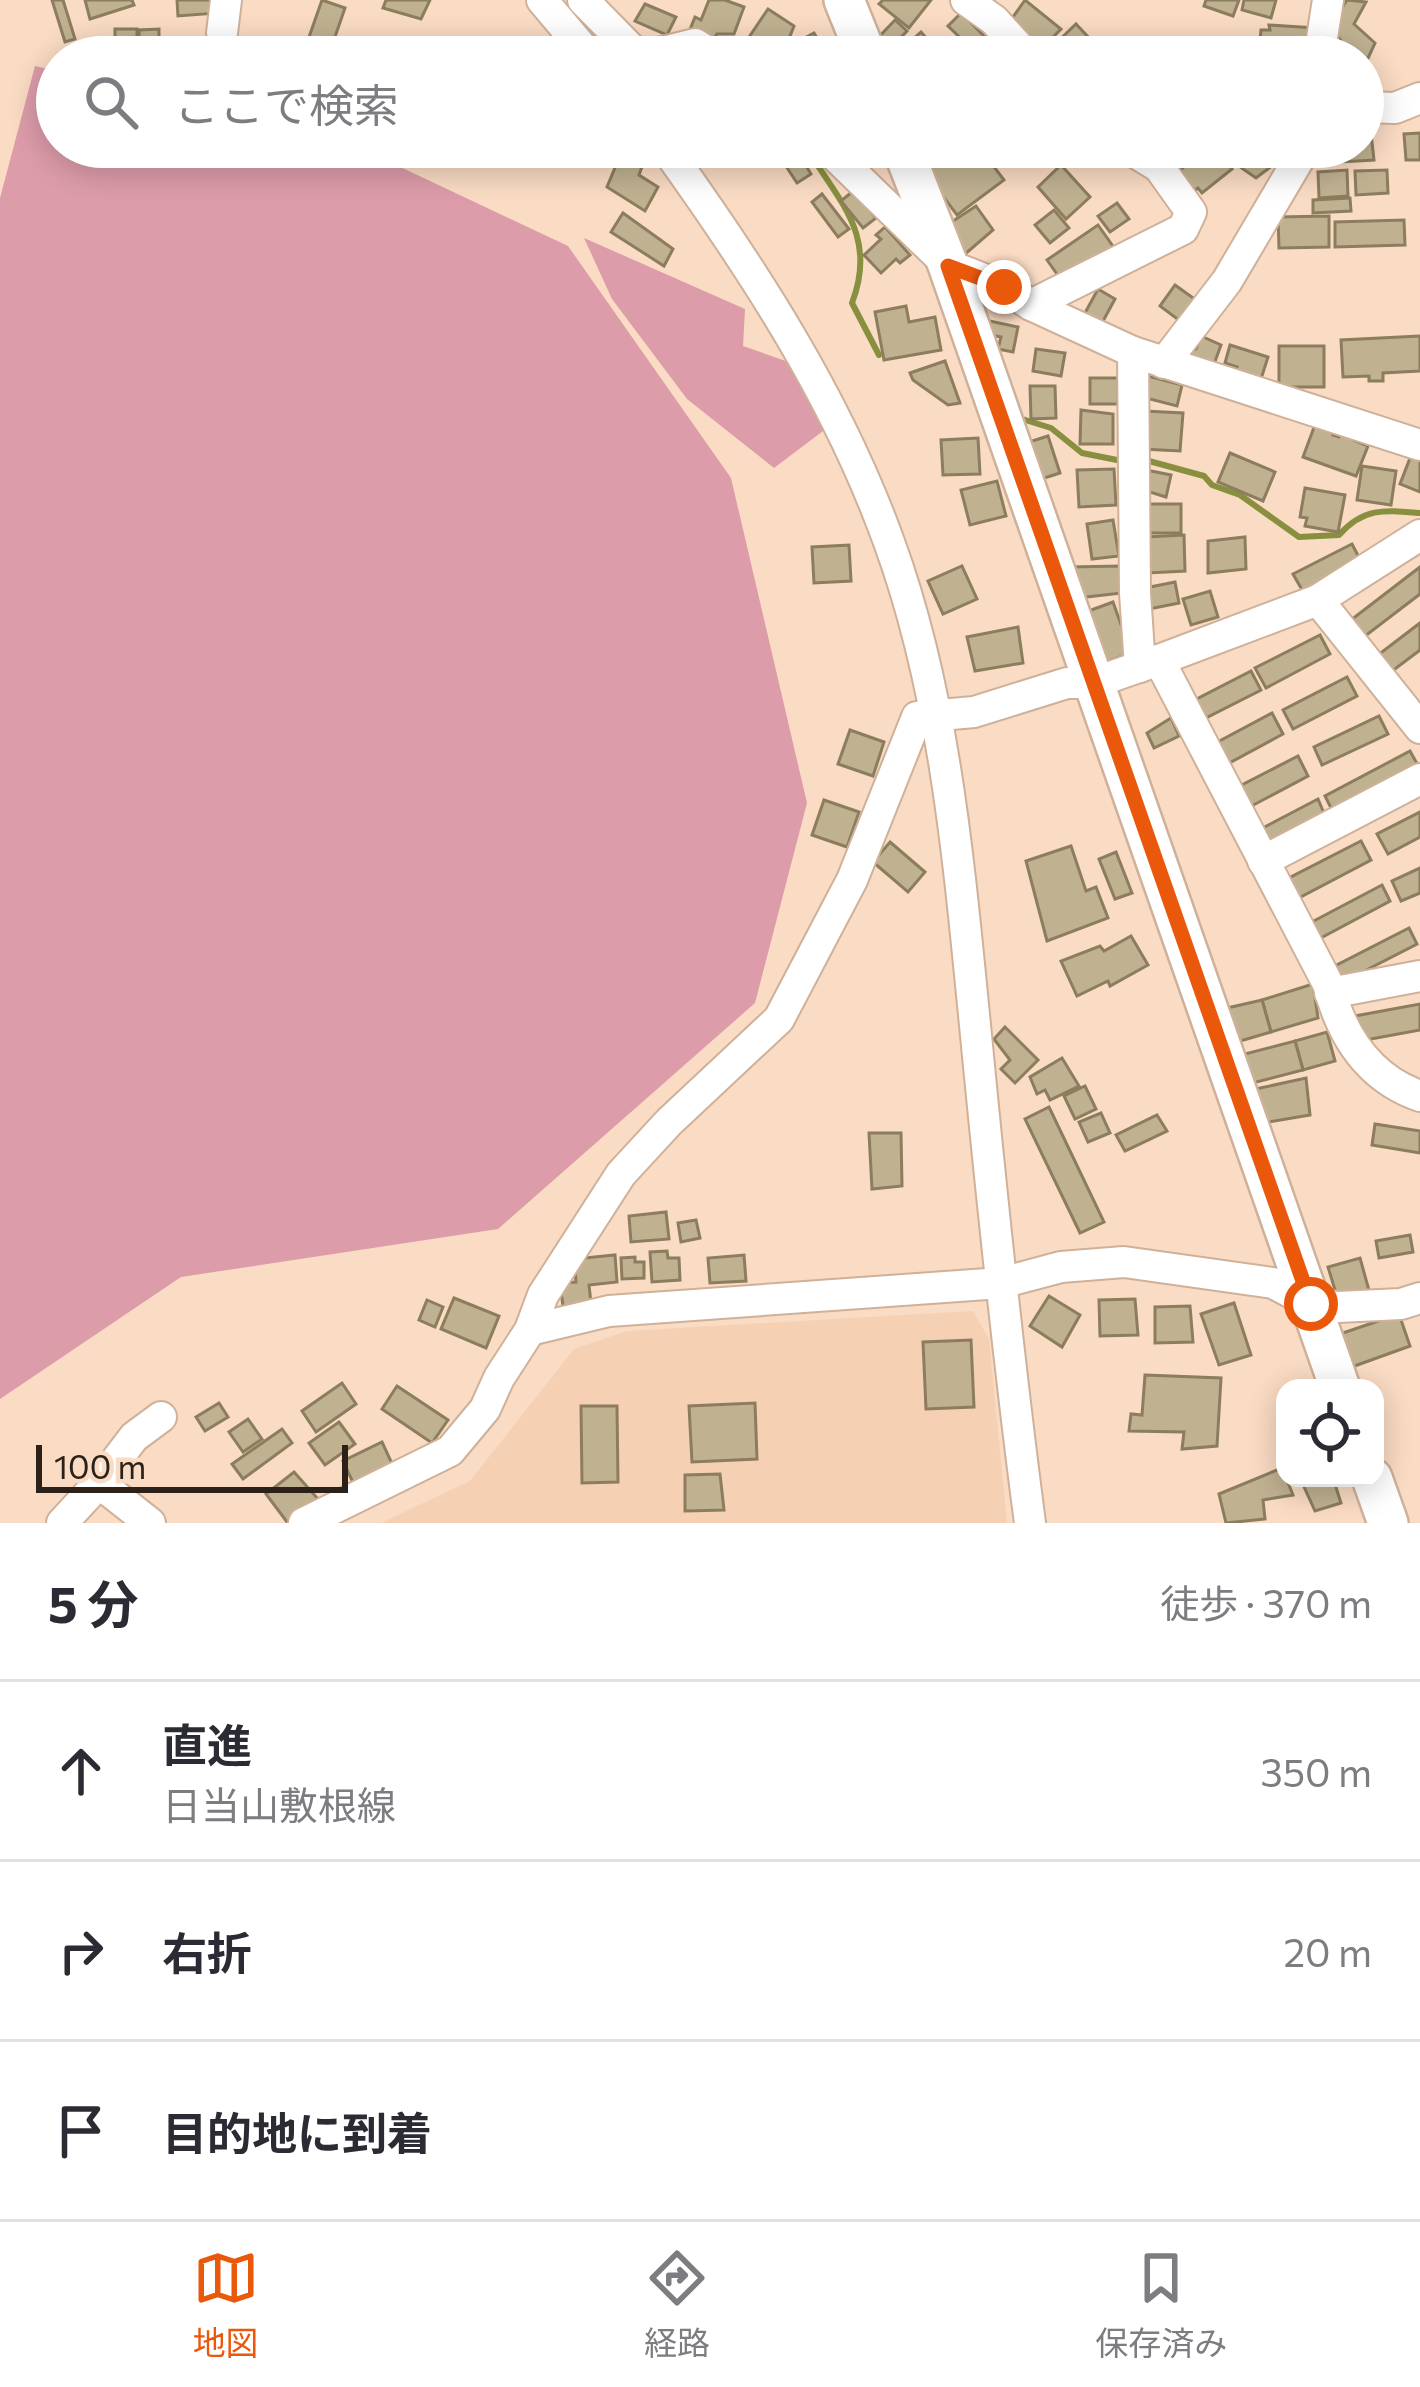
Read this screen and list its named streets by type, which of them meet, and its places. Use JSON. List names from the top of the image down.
{
  "scale_bar": "100 m",
  "page": {
    "search": "ここで検索",
    "scale": "100 m",
    "heading": ["5 分", "徒歩 · 370 m"],
    "list": [
      ["直進", "日当山敷根線", "350 m"],
      ["右折", "20 m"],
      "目的地に到着"
    ],
    "nav": ["地図", "経路", "保存済み"]
  }
}
